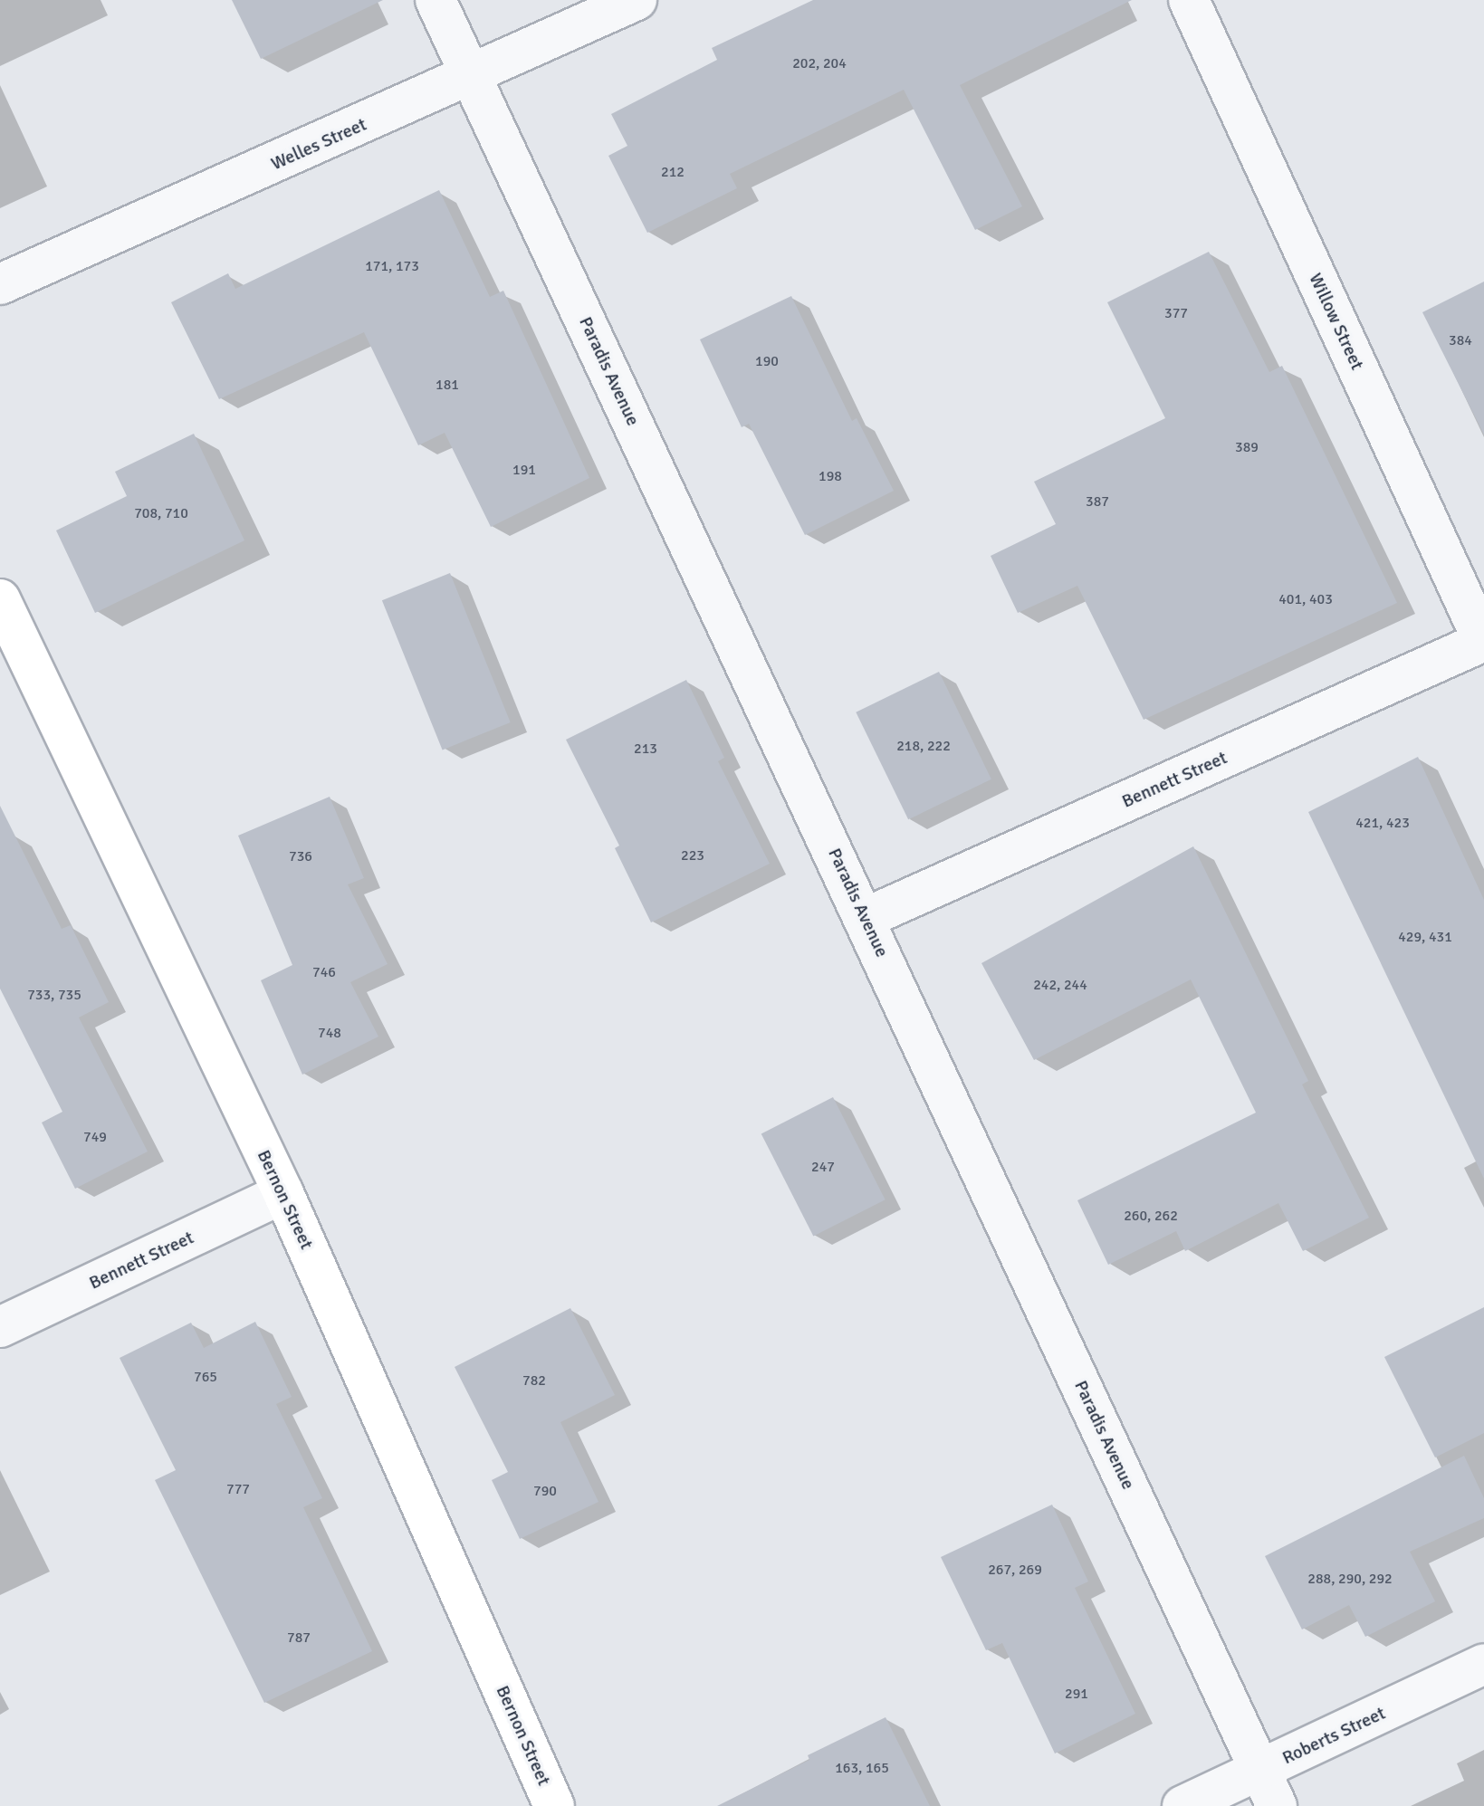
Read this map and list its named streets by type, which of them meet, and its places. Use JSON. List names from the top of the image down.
{
  "streets": {
    "street": [
      "Welles Street",
      "Willow Street",
      "Paradis Avenue",
      "Bennett Street",
      "Bernon Street",
      "Roberts Street"
    ]
  },
  "crossings": [
    ["Welles Street", "Paradis Avenue"],
    ["Willow Street", "Bennett Street"],
    ["Paradis Avenue", "Bennett Street"],
    ["Paradis Avenue", "Roberts Street"],
    ["Bennett Street", "Bernon Street"]
  ],
  "house_numbers": [
    "202, 204",
    "212",
    "171, 173",
    "377",
    "384",
    "190",
    "181",
    "389",
    "191",
    "198",
    "387",
    "708, 710",
    "401, 403",
    "218, 222",
    "213",
    "421, 423",
    "223",
    "736",
    "429, 431",
    "746",
    "242, 244",
    "733, 735",
    "748",
    "749",
    "247",
    "260, 262",
    "765",
    "782",
    "777",
    "790",
    "267, 269",
    "288, 290, 292",
    "787",
    "291",
    "163, 165"
  ]
}
